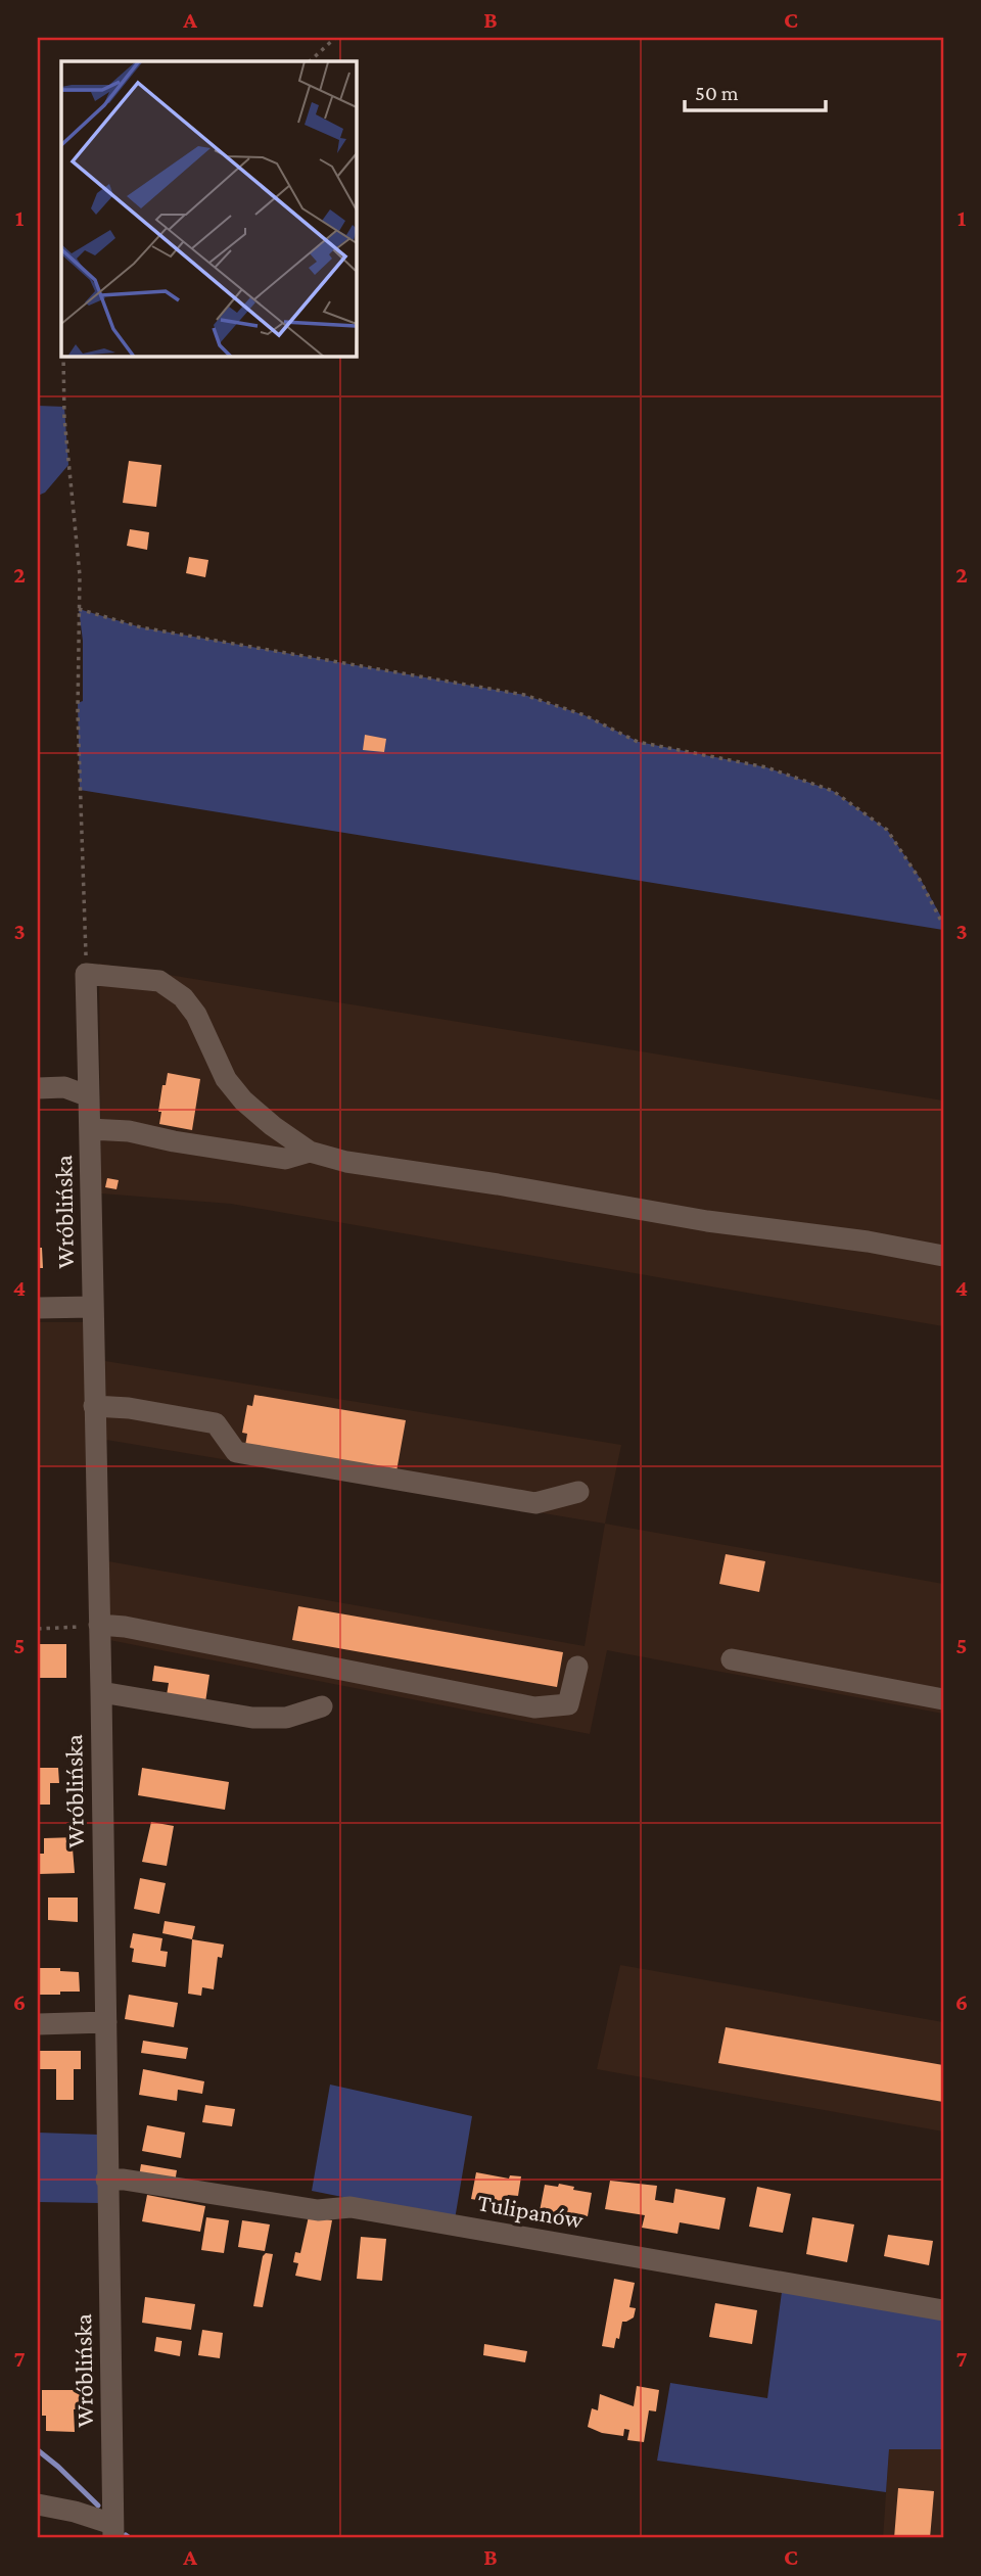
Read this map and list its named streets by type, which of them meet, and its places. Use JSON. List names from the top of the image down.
{
  "streets": {
    "street": ["Wróblińska", "Tulipanów"]
  },
  "crossings": [
    ["Wróblińska", "Tulipanów"]
  ],
  "scale_bar": "50 m",
  "grid": {
    "columns": ["A", "B", "C"],
    "rows": [
      "1",
      "2",
      "3",
      "4",
      "5",
      "6",
      "7"
    ]
  }
}
